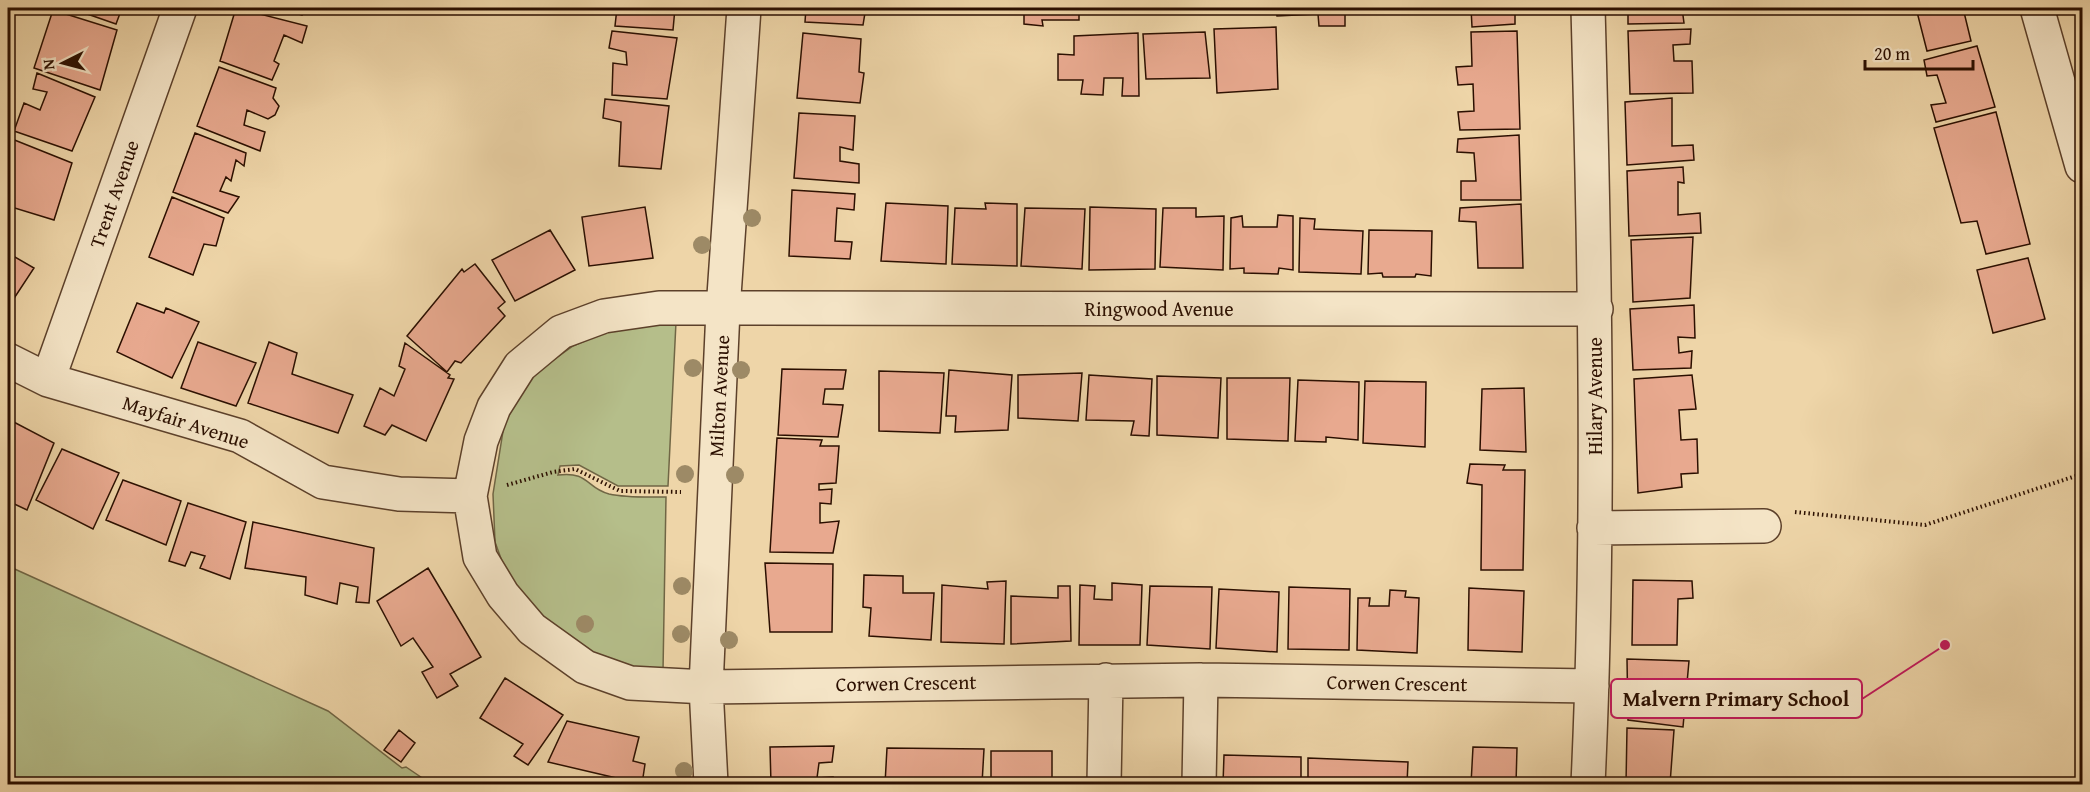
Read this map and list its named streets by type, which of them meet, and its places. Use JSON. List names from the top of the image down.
{
  "streets": {
    "street": [
      "Trent Avenue",
      "Ringwood Avenue",
      "Milton Avenue",
      "Hilary Avenue",
      "Mayfair Avenue",
      "Corwen Crescent"
    ]
  },
  "crossings": [
    ["Trent Avenue", "Mayfair Avenue"],
    ["Ringwood Avenue", "Milton Avenue"],
    ["Ringwood Avenue", "Hilary Avenue"],
    ["Milton Avenue", "Corwen Crescent"],
    ["Hilary Avenue", "Corwen Crescent"]
  ],
  "places": ["Malvern Primary School"],
  "scale_bar": "20 m",
  "north": "left"
}
